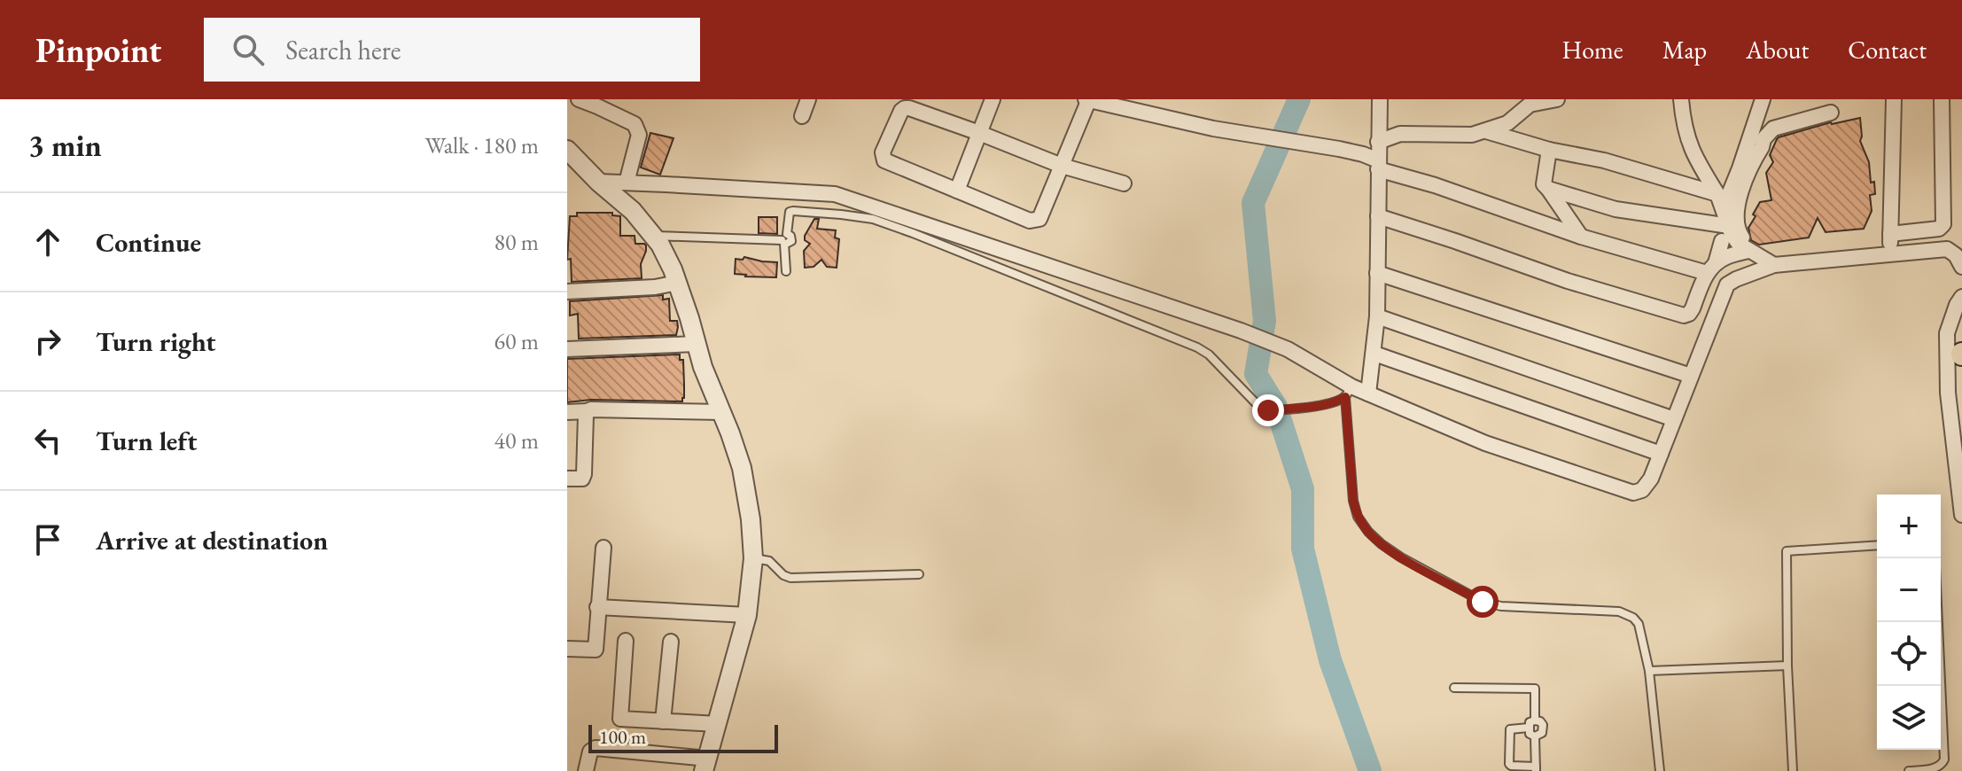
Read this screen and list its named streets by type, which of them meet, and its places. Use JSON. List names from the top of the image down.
{
  "scale_bar": "100 m",
  "page": {
    "header": "Pinpoint",
    "search": "Search here",
    "nav": [
      "Home",
      "Map",
      "About",
      "Contact"
    ],
    "heading": ["3 min", "Walk · 180 m"],
    "list": [
      ["Continue", "80 m"],
      ["Turn right", "60 m"],
      ["Turn left", "40 m"],
      "Arrive at destination"
    ],
    "map_buttons": ["+", "−"],
    "scale": "100 m"
  }
}
